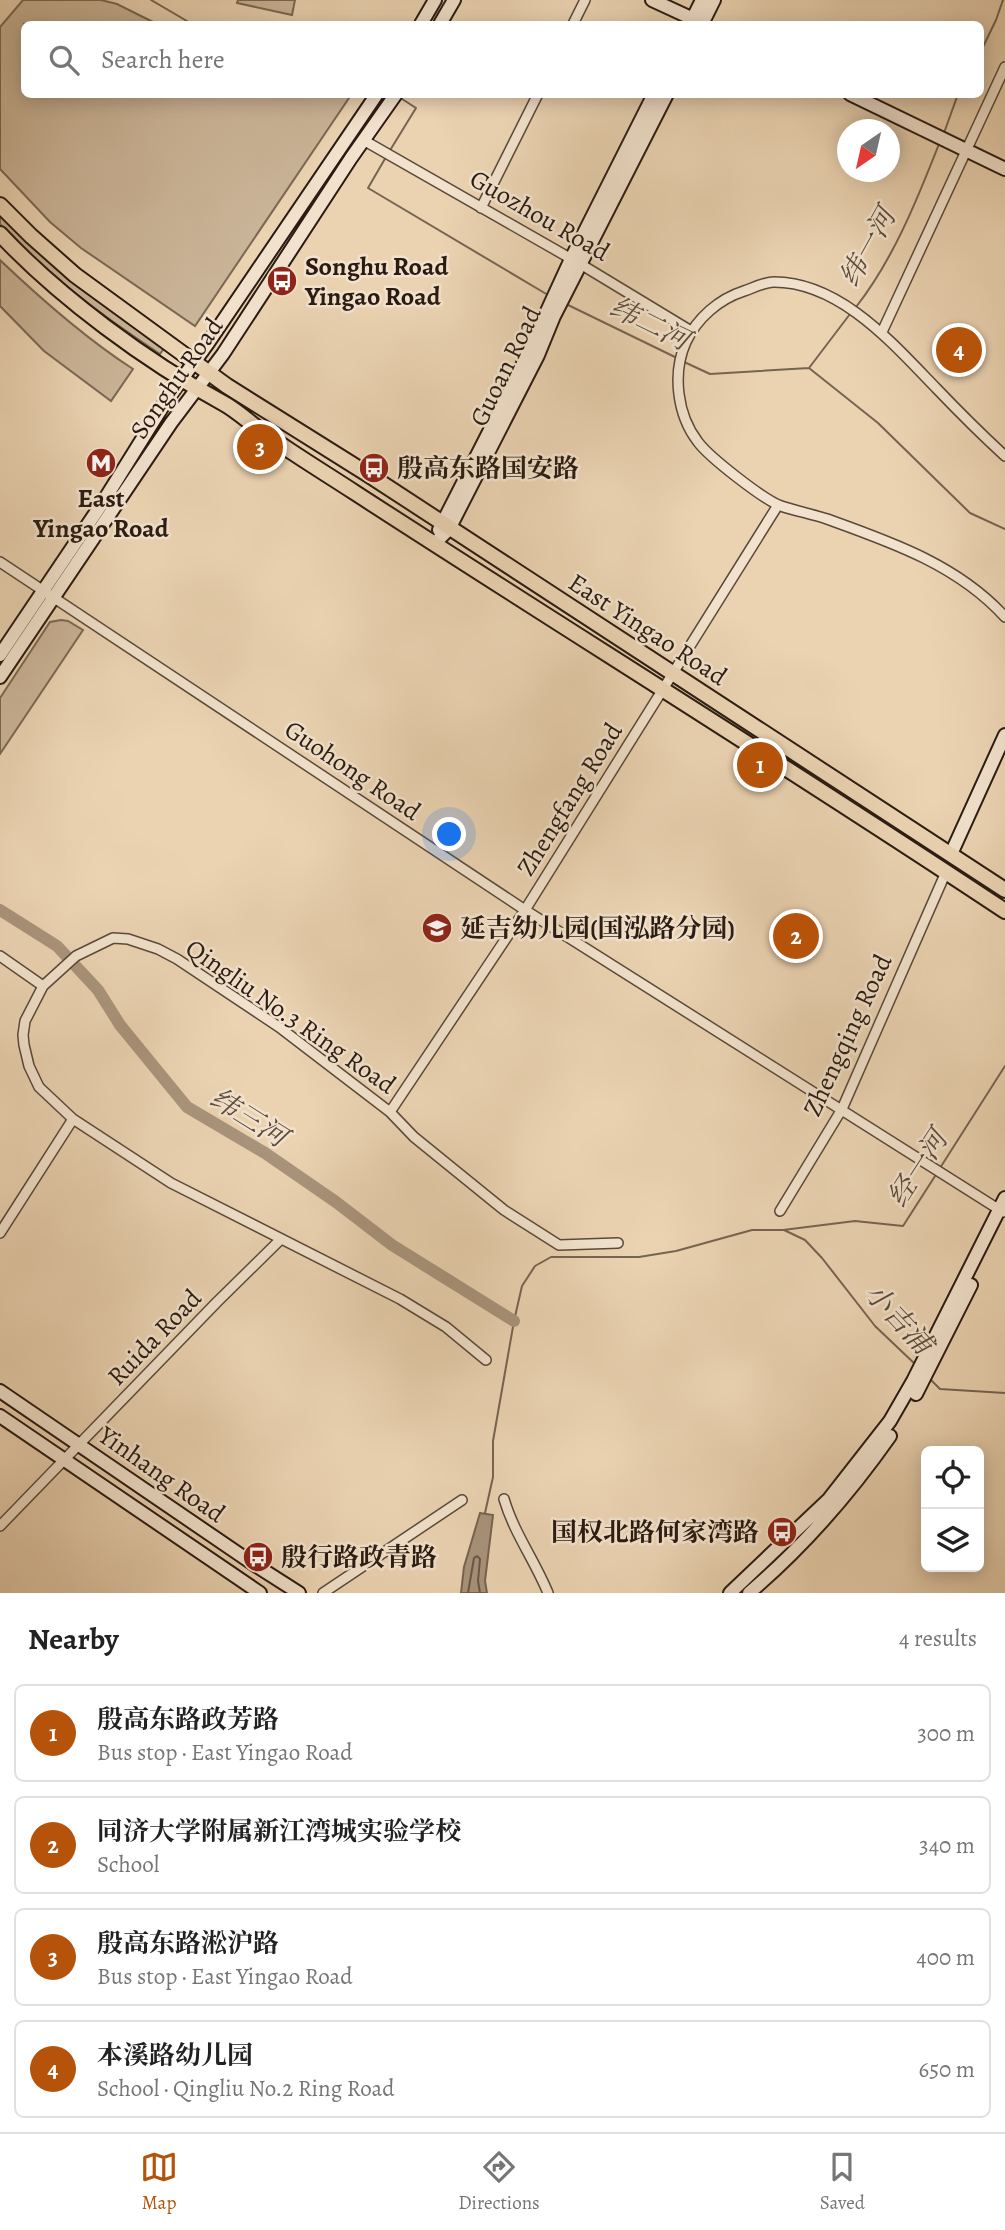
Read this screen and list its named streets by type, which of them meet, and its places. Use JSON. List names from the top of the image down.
{
  "streets": {
    "main road": [
      "Guoan Road",
      "Songhu Road",
      "East Yingao Road",
      "Yinhang Road"
    ],
    "street": [
      "Guozhou Road",
      "Guohong Road",
      "Zhengfang Road",
      "Qingliu No.3 Ring Road",
      "Zhengqing Road",
      "Ruida Road"
    ]
  },
  "crossings": [
    ["Guozhou Road", "Guoan Road"],
    ["Guozhou Road", "Songhu Road"],
    ["Guoan Road", "East Yingao Road"],
    ["Songhu Road", "East Yingao Road"],
    ["Songhu Road", "Guohong Road"],
    ["East Yingao Road", "Zhengfang Road"],
    ["East Yingao Road", "Zhengqing Road"],
    ["Guohong Road", "Zhengfang Road"],
    ["Guohong Road", "Zhengqing Road"],
    ["Zhengfang Road", "Qingliu No.3 Ring Road"],
    ["Qingliu No.3 Ring Road", "Ruida Road"],
    ["Ruida Road", "Yinhang Road"]
  ],
  "water": [
    "纬一河",
    "纬二河",
    "纬三河",
    "经一河",
    "小吉浦"
  ],
  "places": {
    "bus stop": [
      "Songhu Road Yingao Road",
      "殷高东路国安路",
      "国权北路何家湾路",
      "殷行路政青路"
    ],
    "metro station": ["East Yingao Road"],
    "school or university": ["延吉幼儿园(国泓路分园)"]
  },
  "north": "bottom left",
  "page": {
    "search": "Search here",
    "pins": [
      "4",
      "3",
      "1",
      "2"
    ],
    "heading": ["Nearby", "4 results"],
    "list": [
      {
        "mark": "1",
        "name": "殷高东路政芳路",
        "note": "Bus stop · East Yingao Road",
        "value": "300 m"
      },
      {
        "mark": "2",
        "name": "同济大学附属新江湾城实验学校",
        "note": "School",
        "value": "340 m"
      },
      {
        "mark": "3",
        "name": "殷高东路淞沪路",
        "note": "Bus stop · East Yingao Road",
        "value": "400 m"
      },
      {
        "mark": "4",
        "name": "本溪路幼儿园",
        "note": "School · Qingliu No.2 Ring Road",
        "value": "650 m"
      }
    ],
    "nav": ["Map", "Directions", "Saved"]
  }
}
